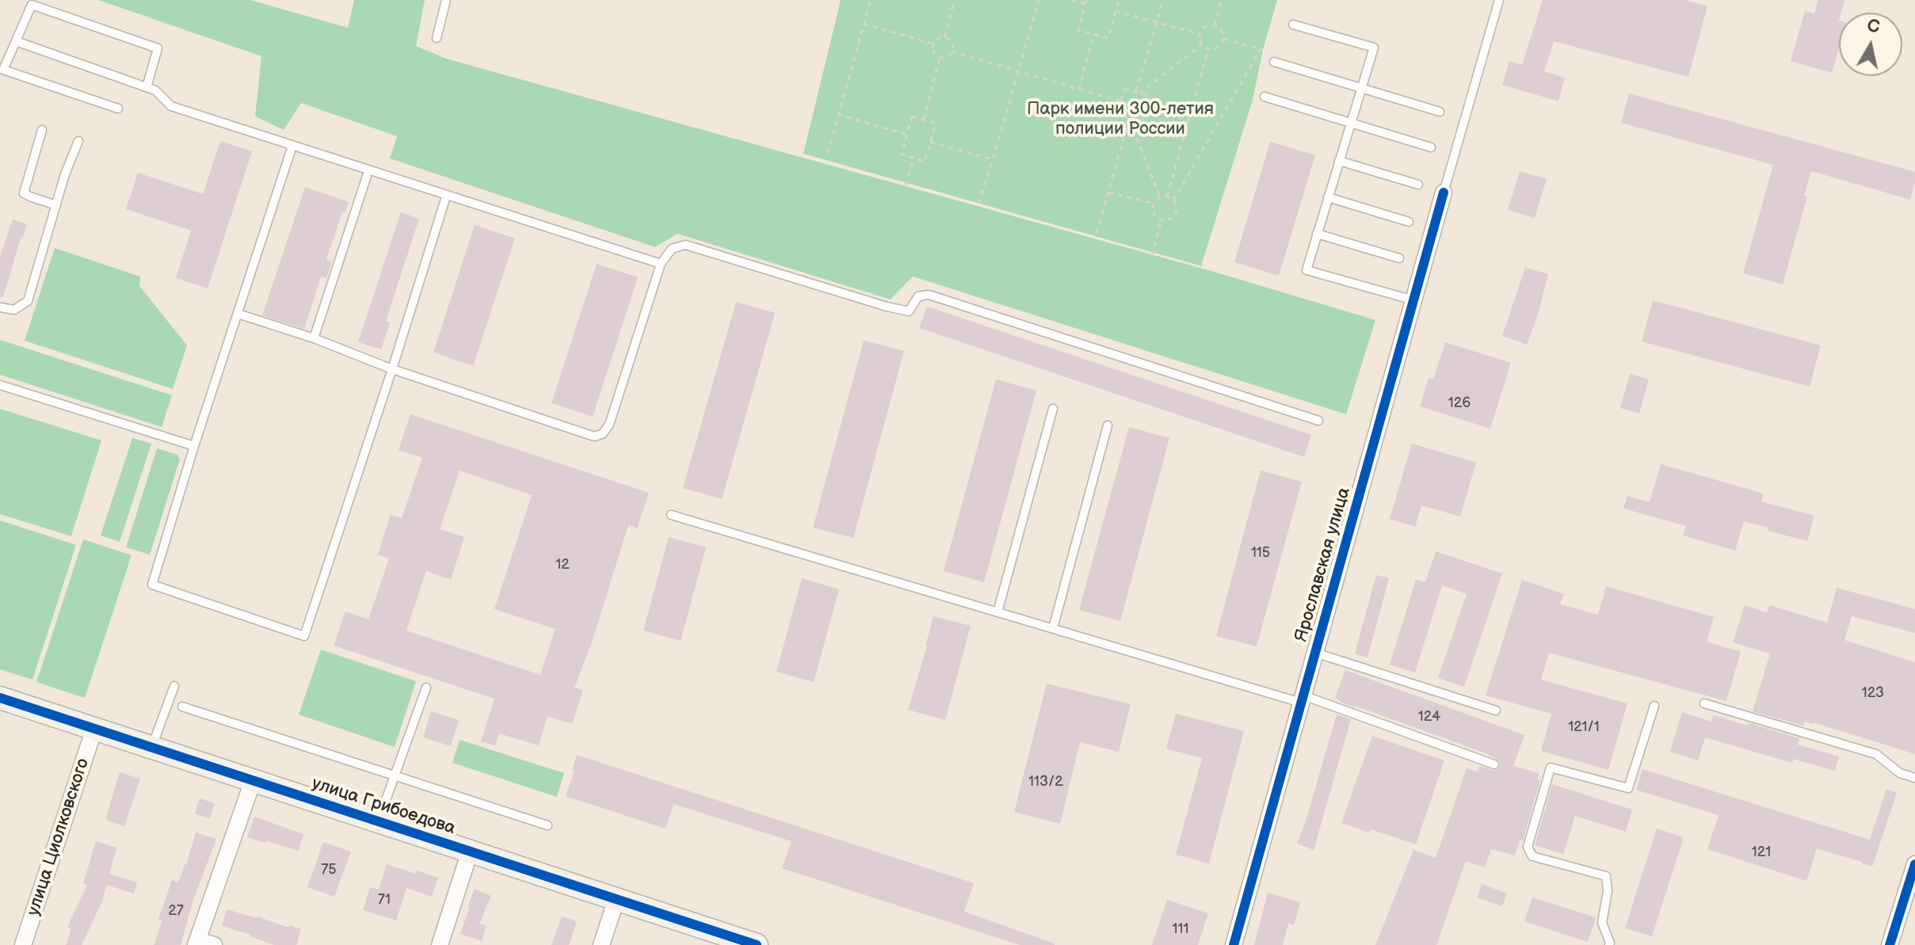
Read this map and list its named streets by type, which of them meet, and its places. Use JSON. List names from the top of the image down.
{
  "streets": {
    "street": ["Ярославская улица", "улица Грибоедова", "улица Циолковского"]
  },
  "crossings": [
    ["улица Грибоедова", "улица Циолковского"]
  ],
  "parks": ["Парк имени 300-летия полиции России"],
  "house_numbers": [
    "126",
    "115",
    "12",
    "123",
    "124",
    "121/1",
    "113/2",
    "121",
    "75",
    "71",
    "27",
    "111"
  ],
  "north": "top"
}
